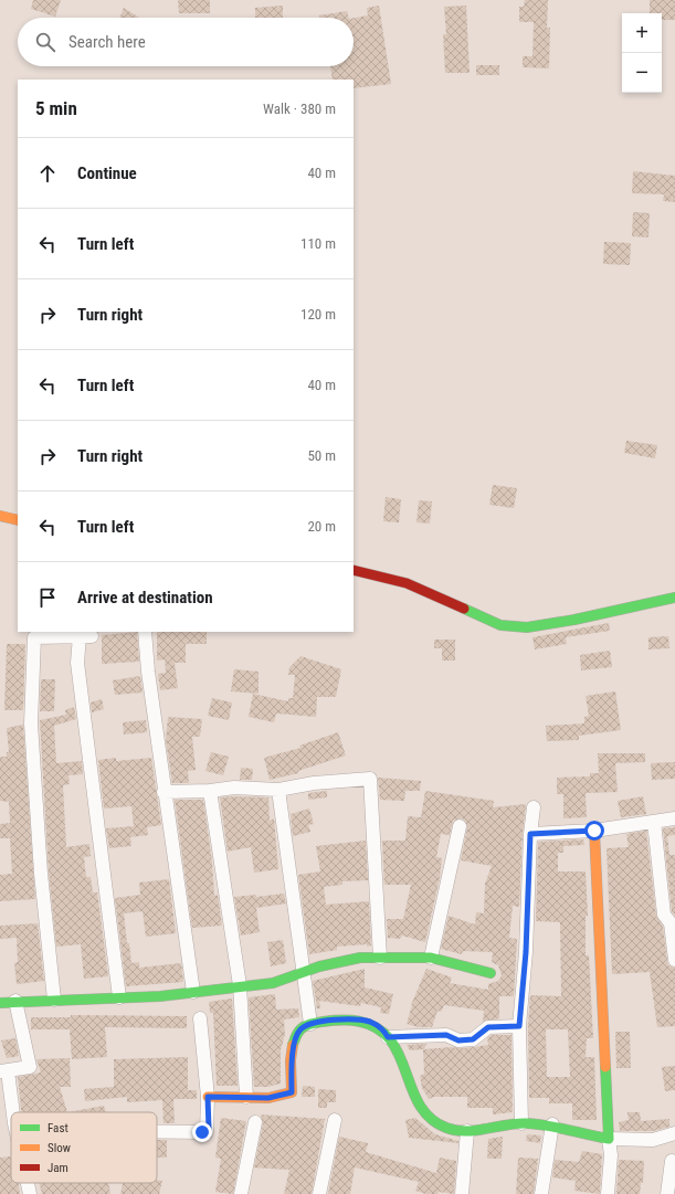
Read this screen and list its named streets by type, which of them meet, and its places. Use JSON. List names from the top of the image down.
{
  "legend": ["Fast", "Slow", "Jam"],
  "page": {
    "map_buttons": ["+", "−"],
    "search": "Search here",
    "heading": ["5 min", "Walk · 380 m"],
    "list": [
      ["Continue", "40 m"],
      ["Turn left", "110 m"],
      ["Turn right", "120 m"],
      ["Turn left", "40 m"],
      ["Turn right", "50 m"],
      ["Turn left", "20 m"],
      "Arrive at destination"
    ]
  }
}
